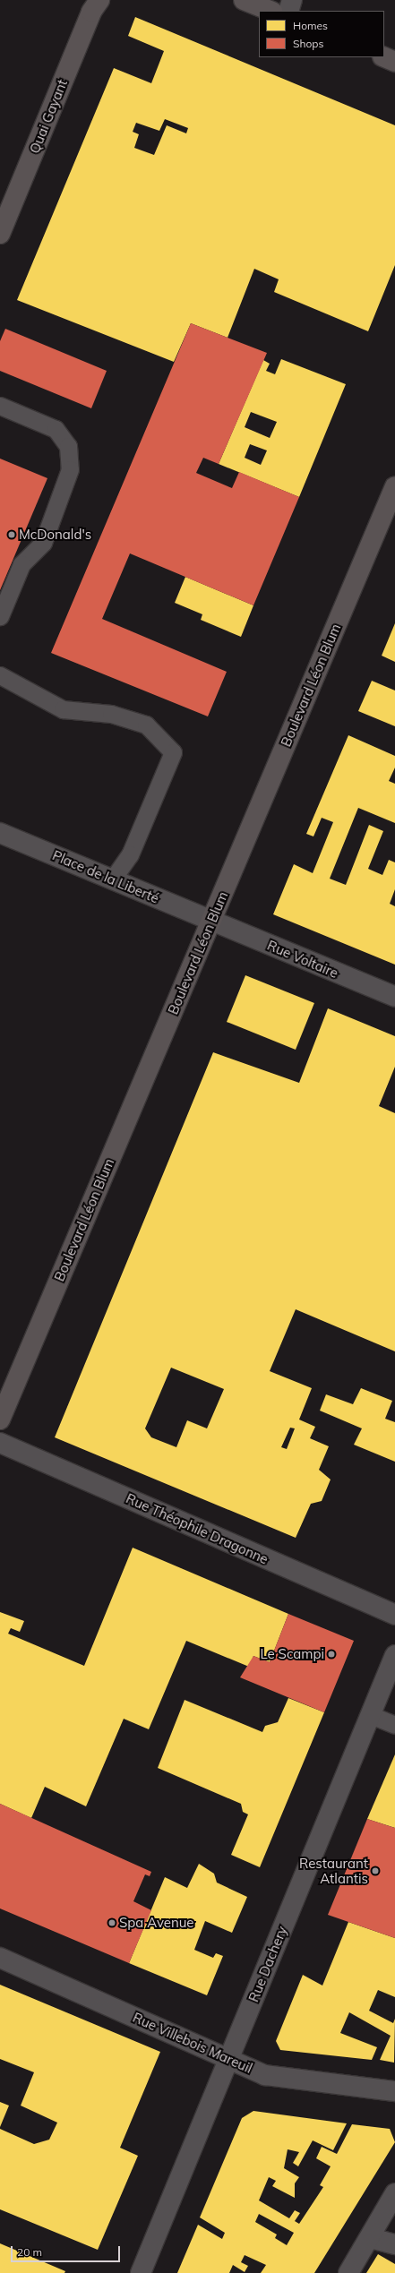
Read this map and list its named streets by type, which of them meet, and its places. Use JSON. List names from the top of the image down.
{
  "streets": {
    "main road": ["Quai Gayant", "Boulevard Léon Blum"],
    "street": [
      "Place de la Liberté",
      "Rue Voltaire",
      "Rue Théophile Dragonne",
      "Rue Dachery",
      "Rue Villebois Mareuil"
    ]
  },
  "crossings": [
    ["Boulevard Léon Blum", "Place de la Liberté"],
    ["Boulevard Léon Blum", "Rue Voltaire"],
    ["Place de la Liberté", "Rue Voltaire"],
    ["Rue Dachery", "Rue Villebois Mareuil"]
  ],
  "places": [
    "McDonald's",
    "Le Scampi",
    "Restaurant Atlantis",
    "Spa Avenue"
  ],
  "legend": ["Homes", "Shops"],
  "scale_bar": "20 m"
}
